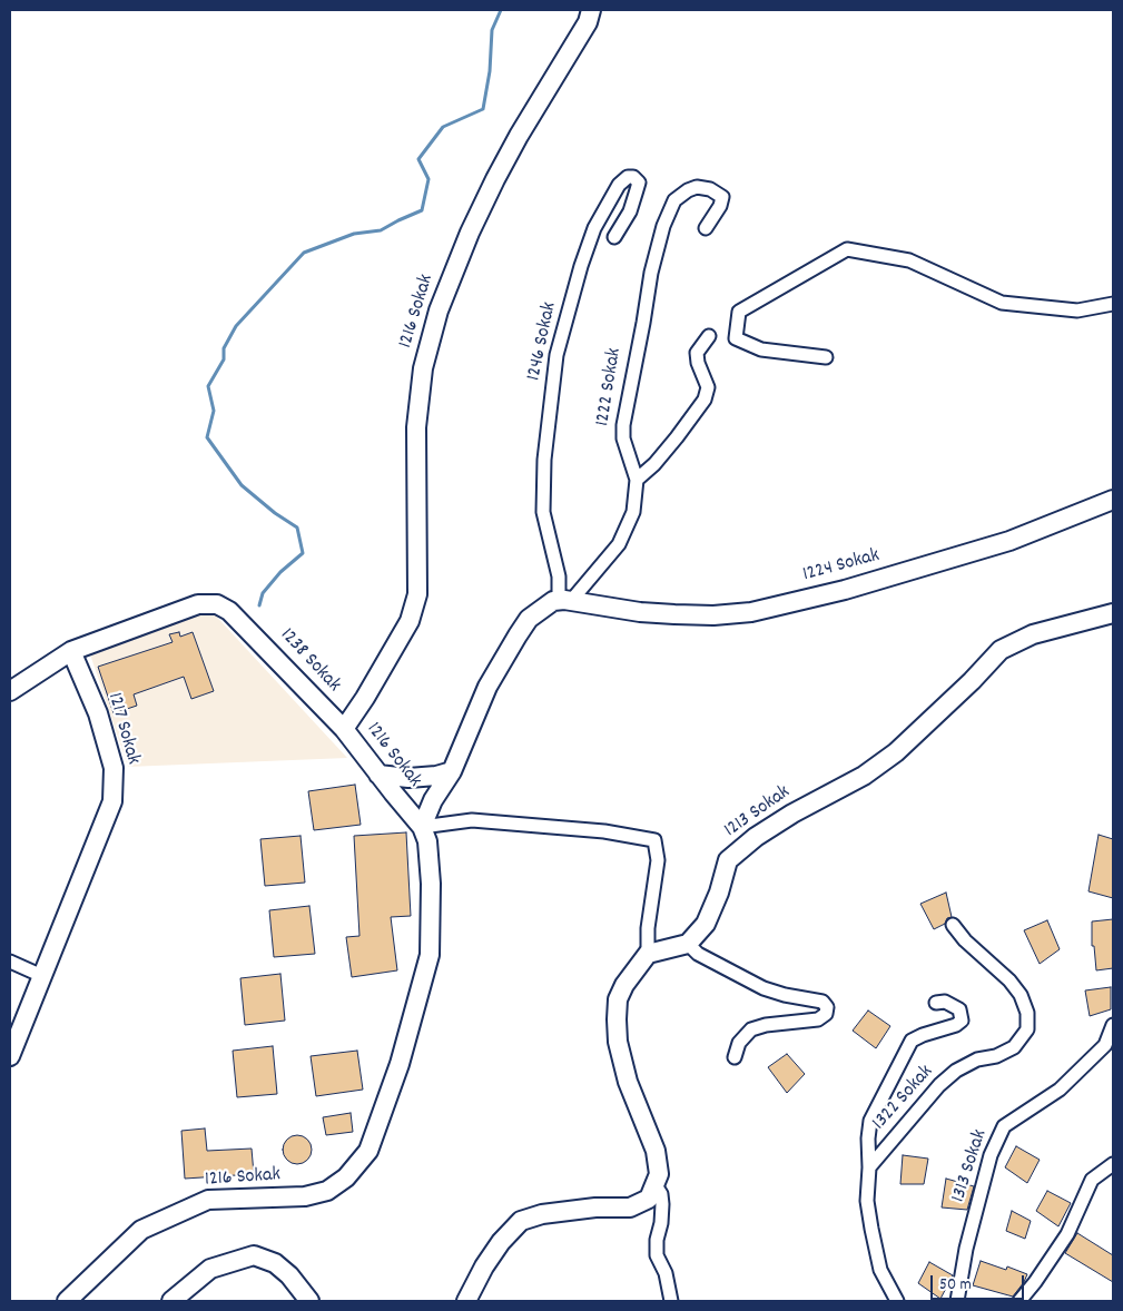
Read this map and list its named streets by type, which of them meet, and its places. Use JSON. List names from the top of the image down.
{
  "streets": {
    "street": [
      "1216 Sokak",
      "1246 Sokak",
      "1222 Sokak",
      "1224 Sokak",
      "1238 Sokak",
      "1217 Sokak",
      "1213 Sokak",
      "1322 Sokak",
      "1313 Sokak"
    ]
  },
  "crossings": [
    ["1216 Sokak", "1222 Sokak"],
    ["1216 Sokak", "1238 Sokak"],
    ["1246 Sokak", "1222 Sokak"],
    ["1246 Sokak", "1224 Sokak"],
    ["1222 Sokak", "1224 Sokak"],
    ["1238 Sokak", "1217 Sokak"]
  ],
  "scale_bar": "50 m"
}
